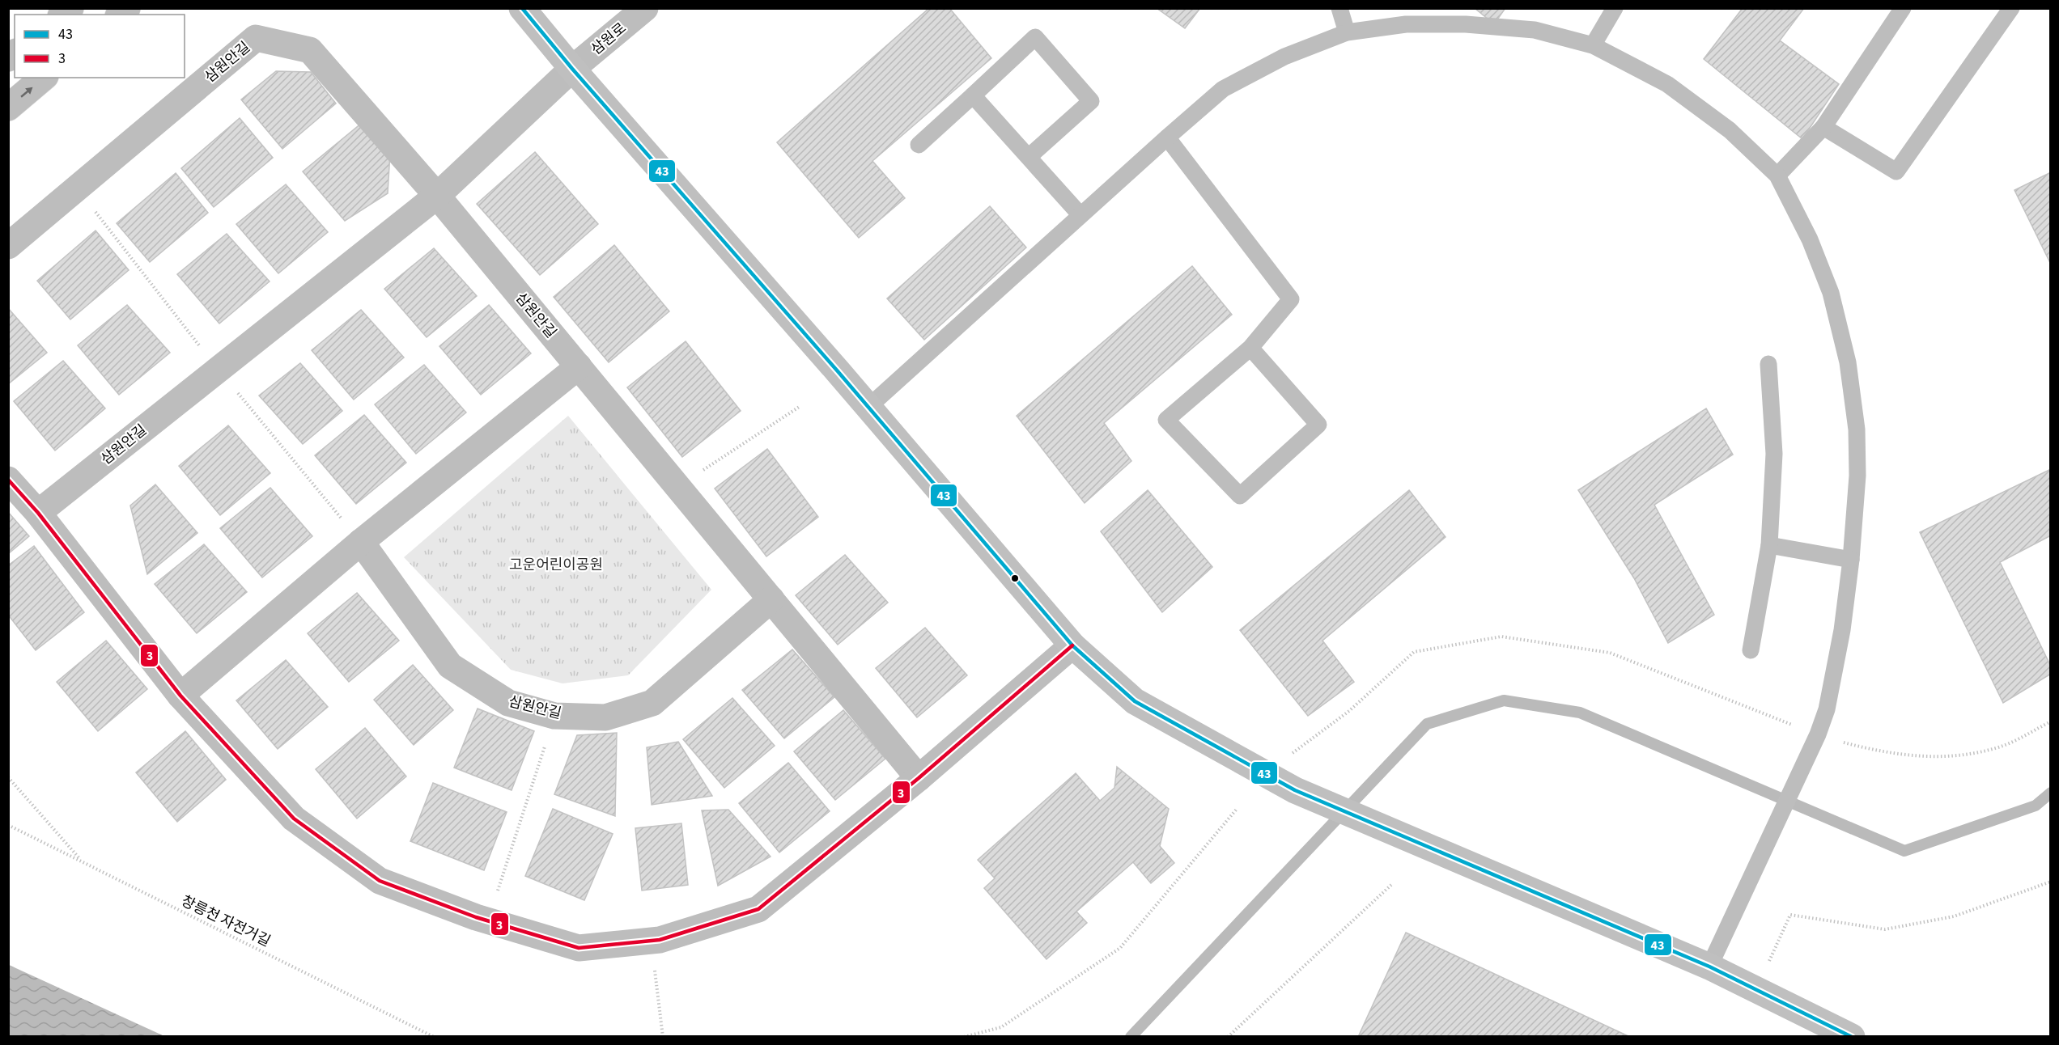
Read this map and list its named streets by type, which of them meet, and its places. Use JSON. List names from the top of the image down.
{
  "streets": {
    "street": ["삼원로", "삼원안길"],
    "path": ["창릉천 자전거길"]
  },
  "crossings": [
    ["삼원로", "삼원안길"]
  ],
  "parks": ["고운어린이공원"],
  "lines": ["transit line 43", "transit line 3"],
  "legend": ["43", "3"]
}
